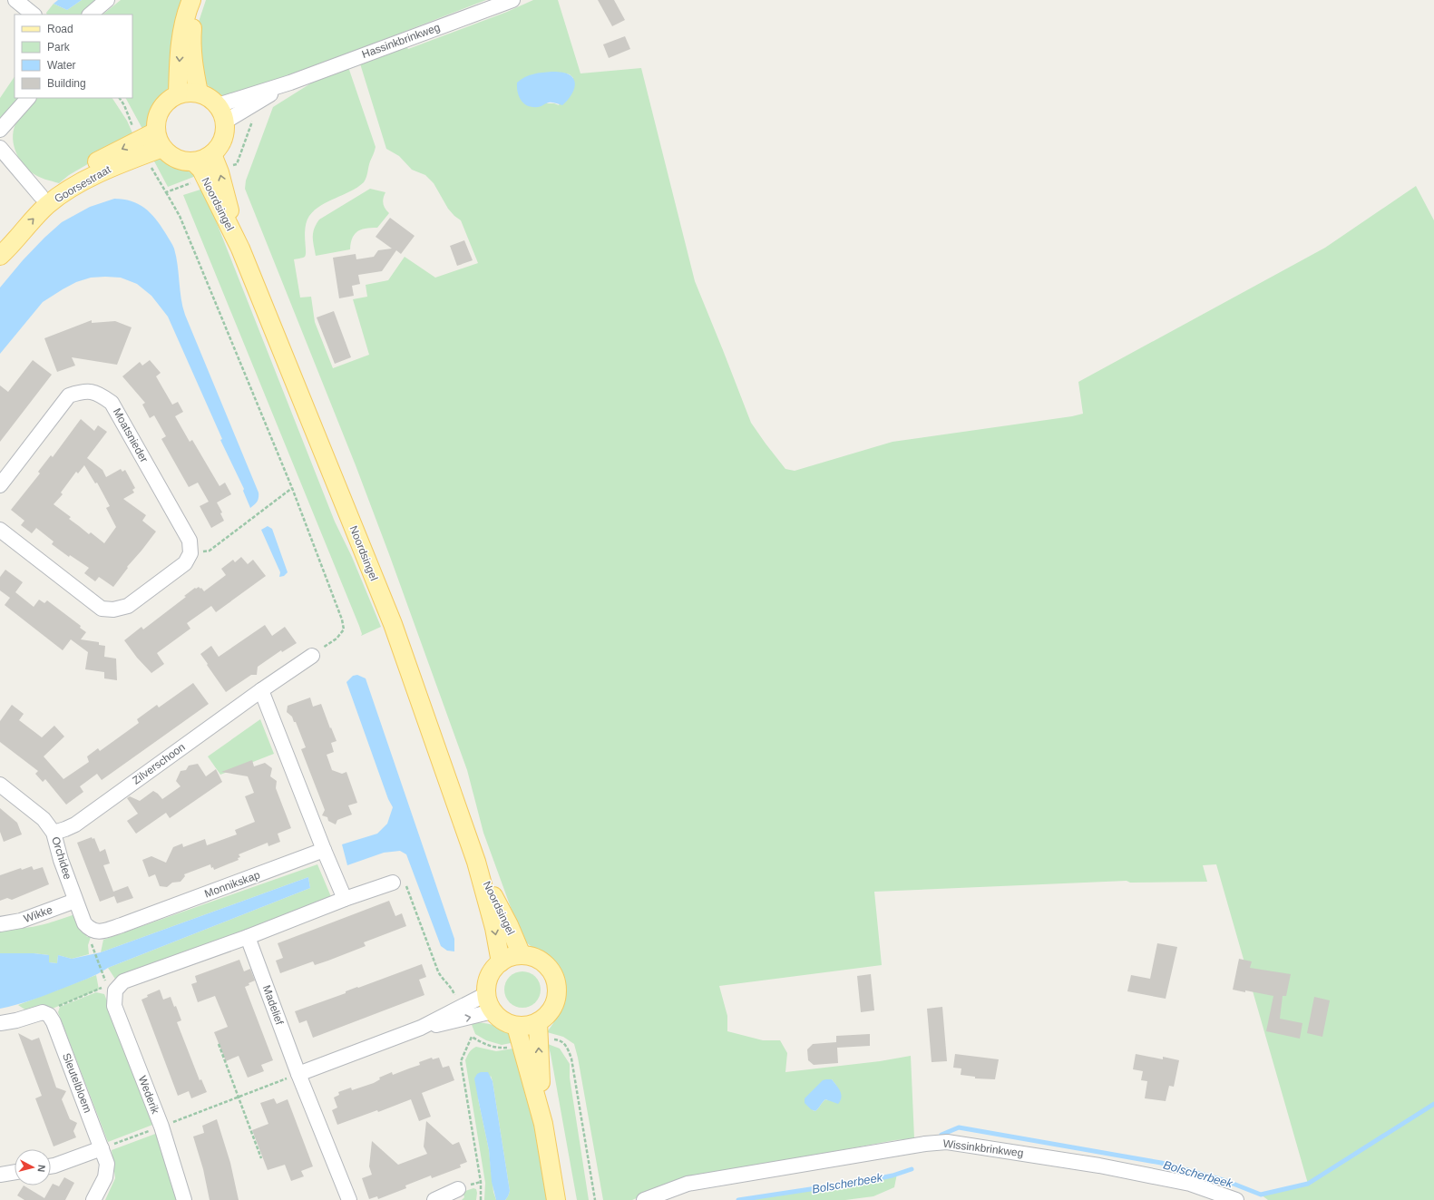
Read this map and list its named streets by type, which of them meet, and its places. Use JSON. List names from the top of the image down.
{
  "streets": {
    "main road": ["Goorsestraat", "Noordsingel"],
    "street": [
      "Hassinkbrinkweg",
      "Moatsnieder",
      "Zilverschoon",
      "Orchidee",
      "Monnikskap",
      "Wikke",
      "Madelief",
      "Sleutelbloem",
      "Wederik",
      "Wissinkbrinkweg"
    ]
  },
  "crossings": [
    ["Hassinkbrinkweg", "Goorsestraat"],
    ["Hassinkbrinkweg", "Noordsingel"],
    ["Goorsestraat", "Noordsingel"],
    ["Zilverschoon", "Orchidee"],
    ["Orchidee", "Monnikskap"],
    ["Orchidee", "Wikke"]
  ],
  "water": ["Bolscherbeek"],
  "legend": [
    "Road",
    "Park",
    "Water",
    "Building"
  ],
  "north": "right"
}
